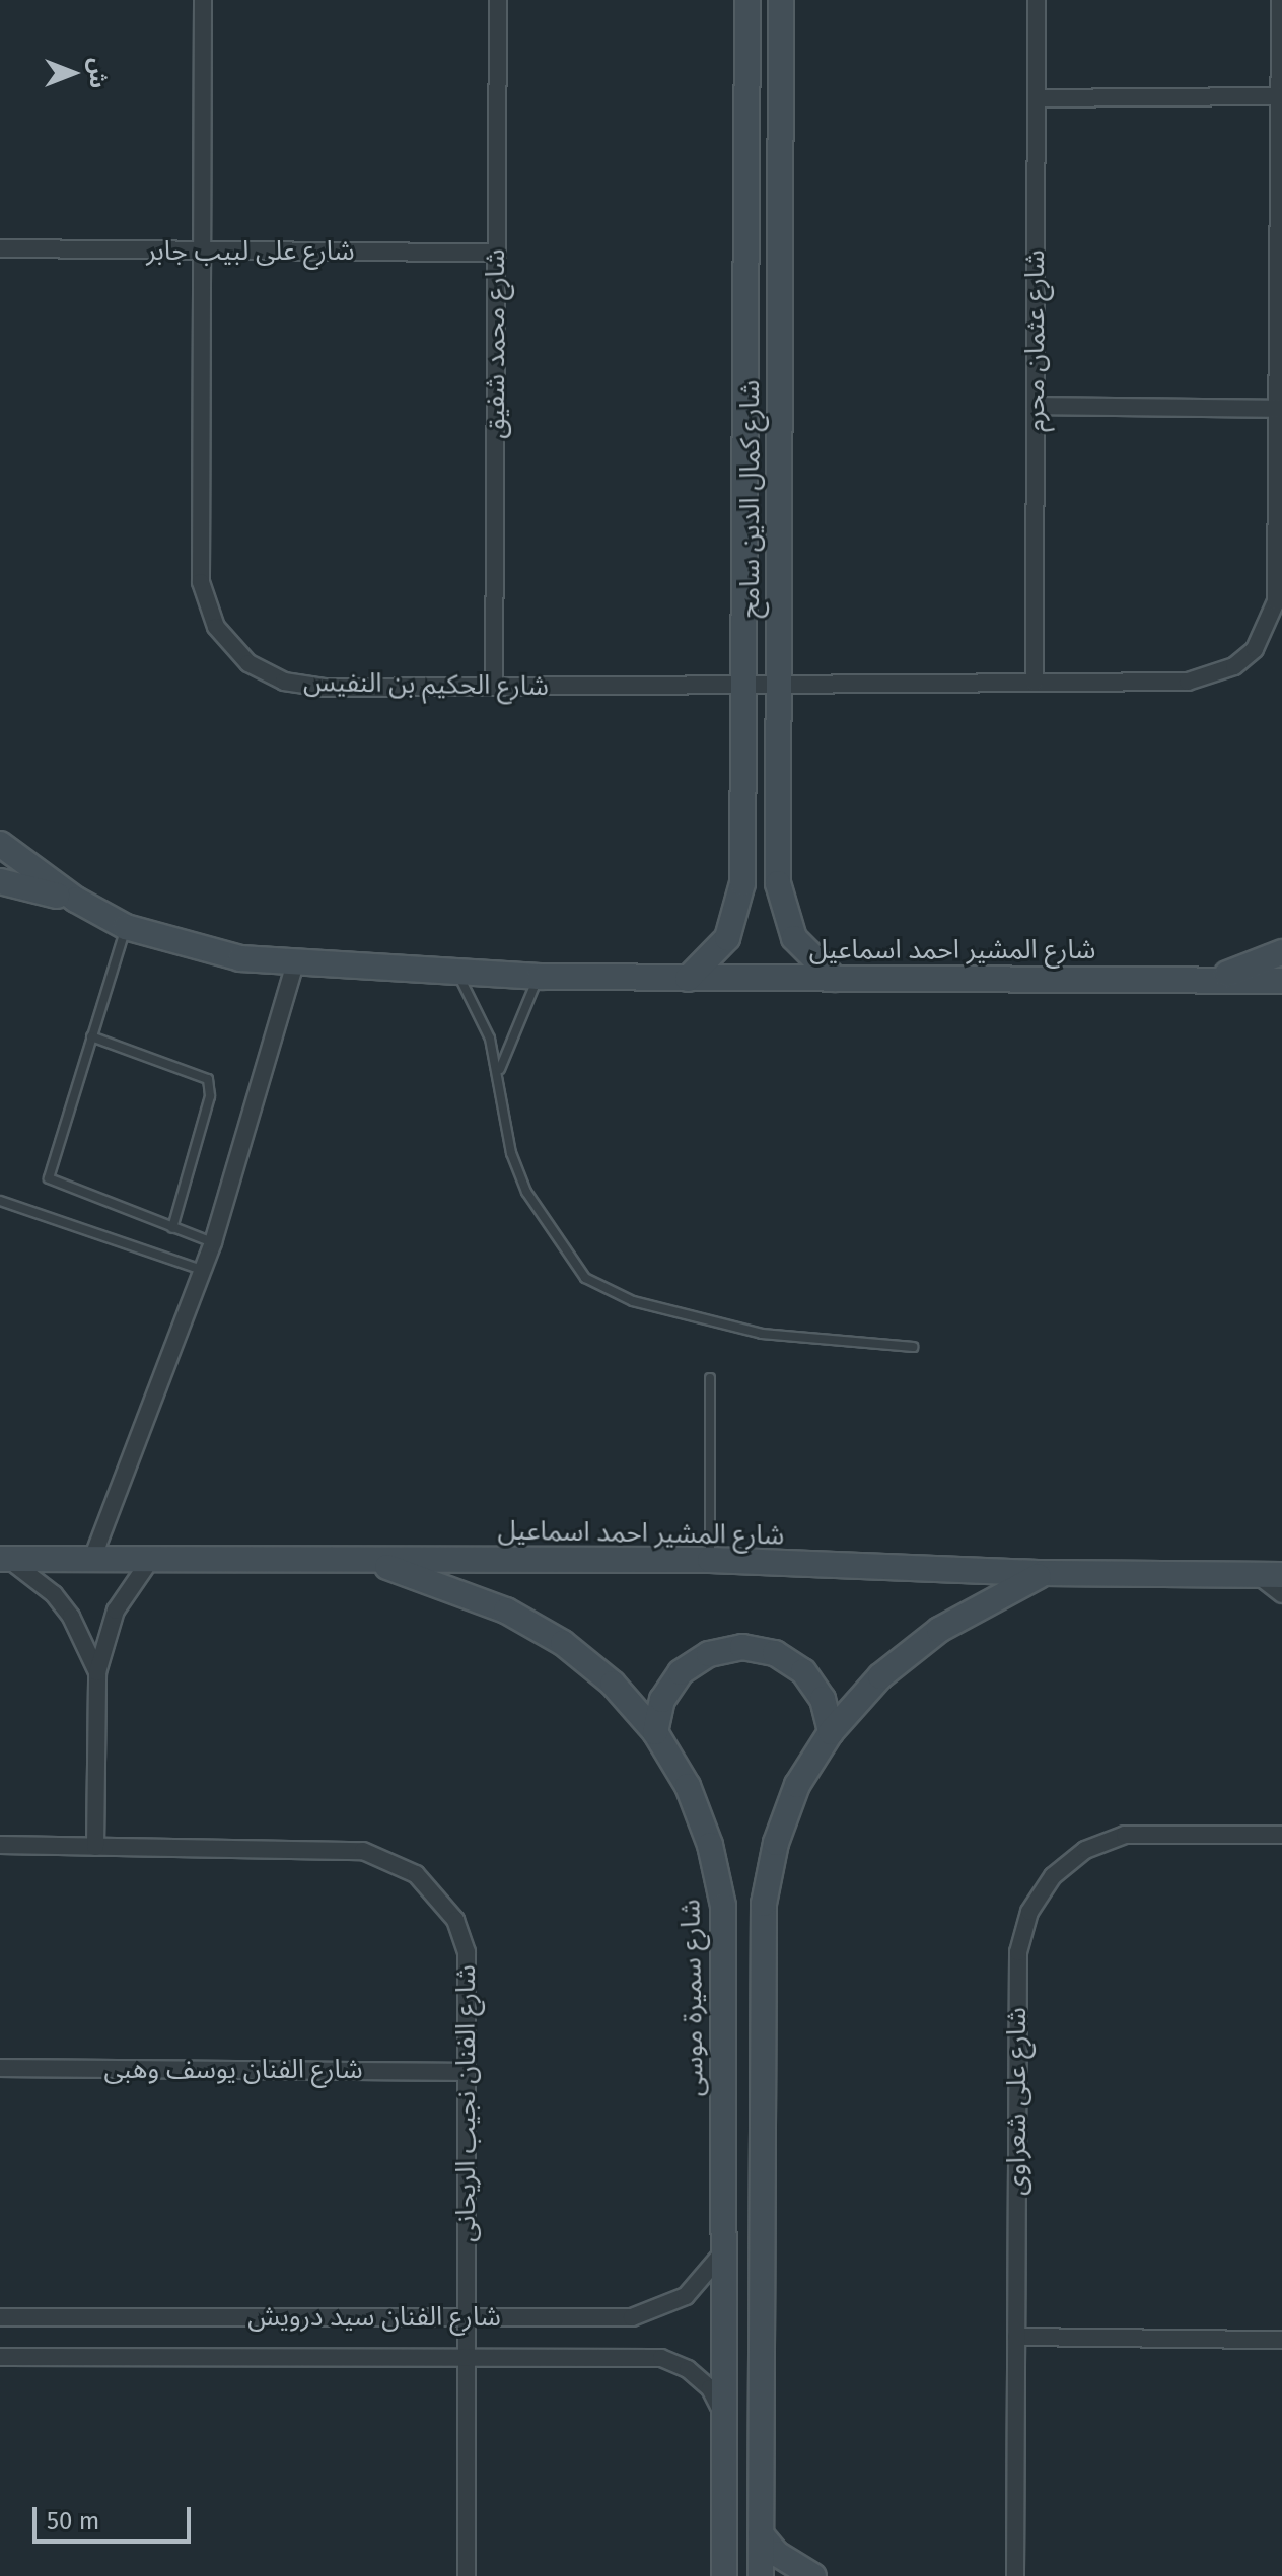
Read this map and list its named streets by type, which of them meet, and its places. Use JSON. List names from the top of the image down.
{
  "streets": {
    "street": [
      "شارع على لبيب جابر",
      "شارع عثمان محرم",
      "شارع محمد شفيق",
      "شارع كمال الدين سامح",
      "شارع الحكيم بن النفيس",
      "شارع المشير احمد اسماعيل",
      "شارع سميرة موسى",
      "شارع الفنان يوسف وهبى",
      "شارع على شعراوى",
      "شارع الفنان نجيب الريحانى",
      "شارع الفنان سيد درويش"
    ]
  },
  "crossings": [
    ["شارع على لبيب جابر", "شارع محمد شفيق"],
    ["شارع على لبيب جابر", "شارع الحكيم بن النفيس"],
    ["شارع عثمان محرم", "شارع الحكيم بن النفيس"],
    ["شارع محمد شفيق", "شارع الحكيم بن النفيس"],
    ["شارع كمال الدين سامح", "شارع الحكيم بن النفيس"],
    ["شارع كمال الدين سامح", "شارع المشير احمد اسماعيل"],
    ["شارع المشير احمد اسماعيل", "شارع سميرة موسى"],
    ["شارع سميرة موسى", "شارع الفنان سيد درويش"],
    ["شارع الفنان يوسف وهبى", "شارع الفنان نجيب الريحانى"],
    ["شارع الفنان نجيب الريحانى", "شارع الفنان سيد درويش"]
  ],
  "scale_bar": "50 m",
  "north": "right"
}
